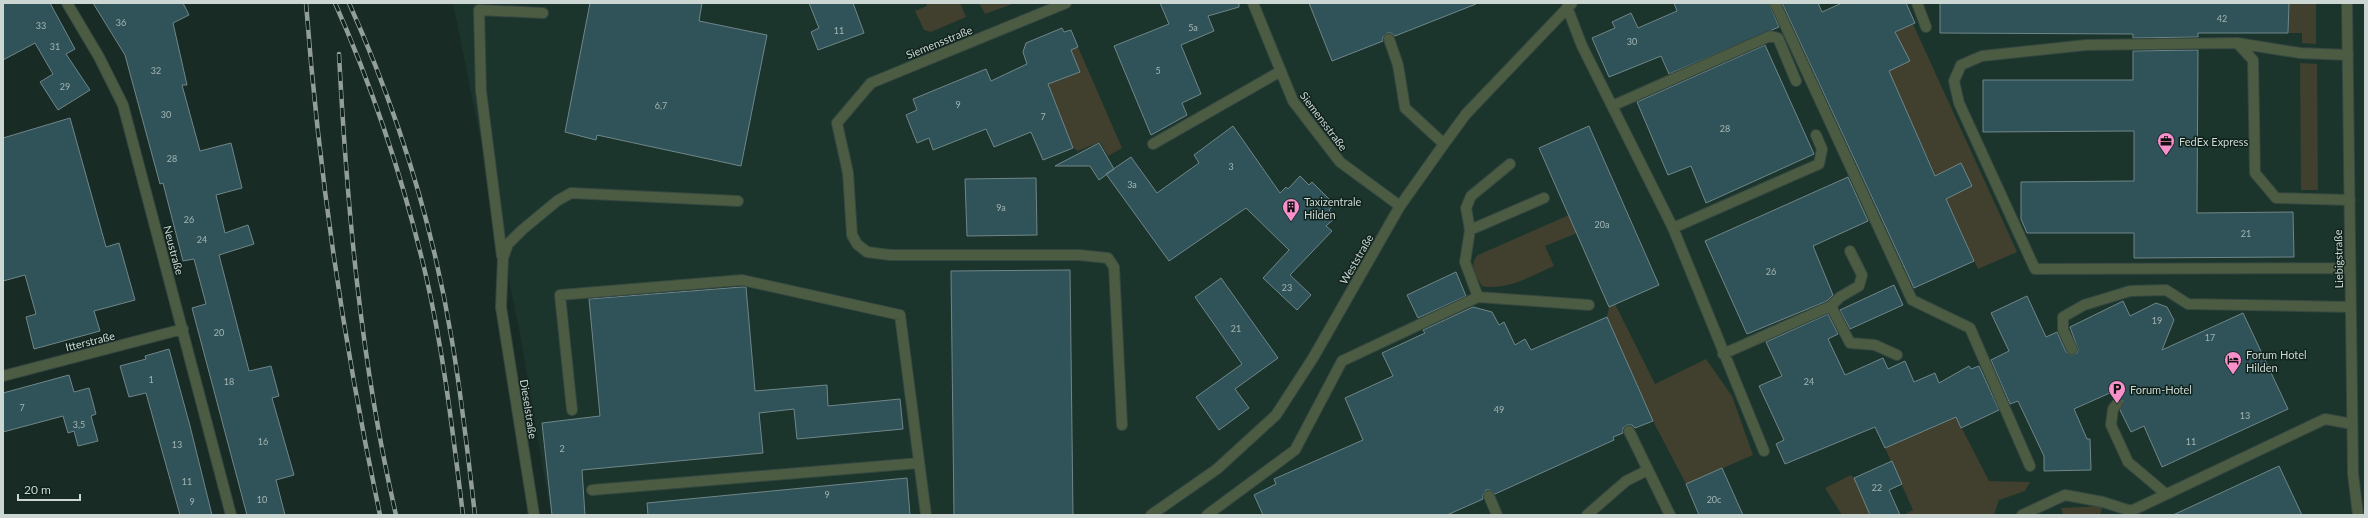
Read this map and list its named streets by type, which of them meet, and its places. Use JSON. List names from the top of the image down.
{
  "streets": {
    "street": [
      "Siemensstraße",
      "Neustraße",
      "Weststraße",
      "Liebigstraße",
      "Itterstraße",
      "Dieselstraße"
    ]
  },
  "crossings": [
    ["Siemensstraße", "Weststraße"],
    ["Neustraße", "Itterstraße"]
  ],
  "places": {
    "office": ["FedEx Express"],
    "building": ["Taxizentrale Hilden"],
    "hotel": ["Forum Hotel Hilden"],
    "parking": ["Forum-Hotel"]
  },
  "house_numbers": [
    "42",
    "36",
    "33",
    "5a",
    "11",
    "30",
    "31",
    "32",
    "5",
    "29",
    "9",
    "6,7",
    "30",
    "7",
    "28",
    "28",
    "3",
    "3a",
    "9a",
    "26",
    "20a",
    "21",
    "24",
    "26",
    "23",
    "19",
    "21",
    "20",
    "17",
    "1",
    "18",
    "24",
    "7",
    "49",
    "13",
    "3,5",
    "16",
    "11",
    "13",
    "2",
    "11",
    "22",
    "9",
    "10",
    "20c",
    "9"
  ],
  "scale_bar": "20 m"
}
